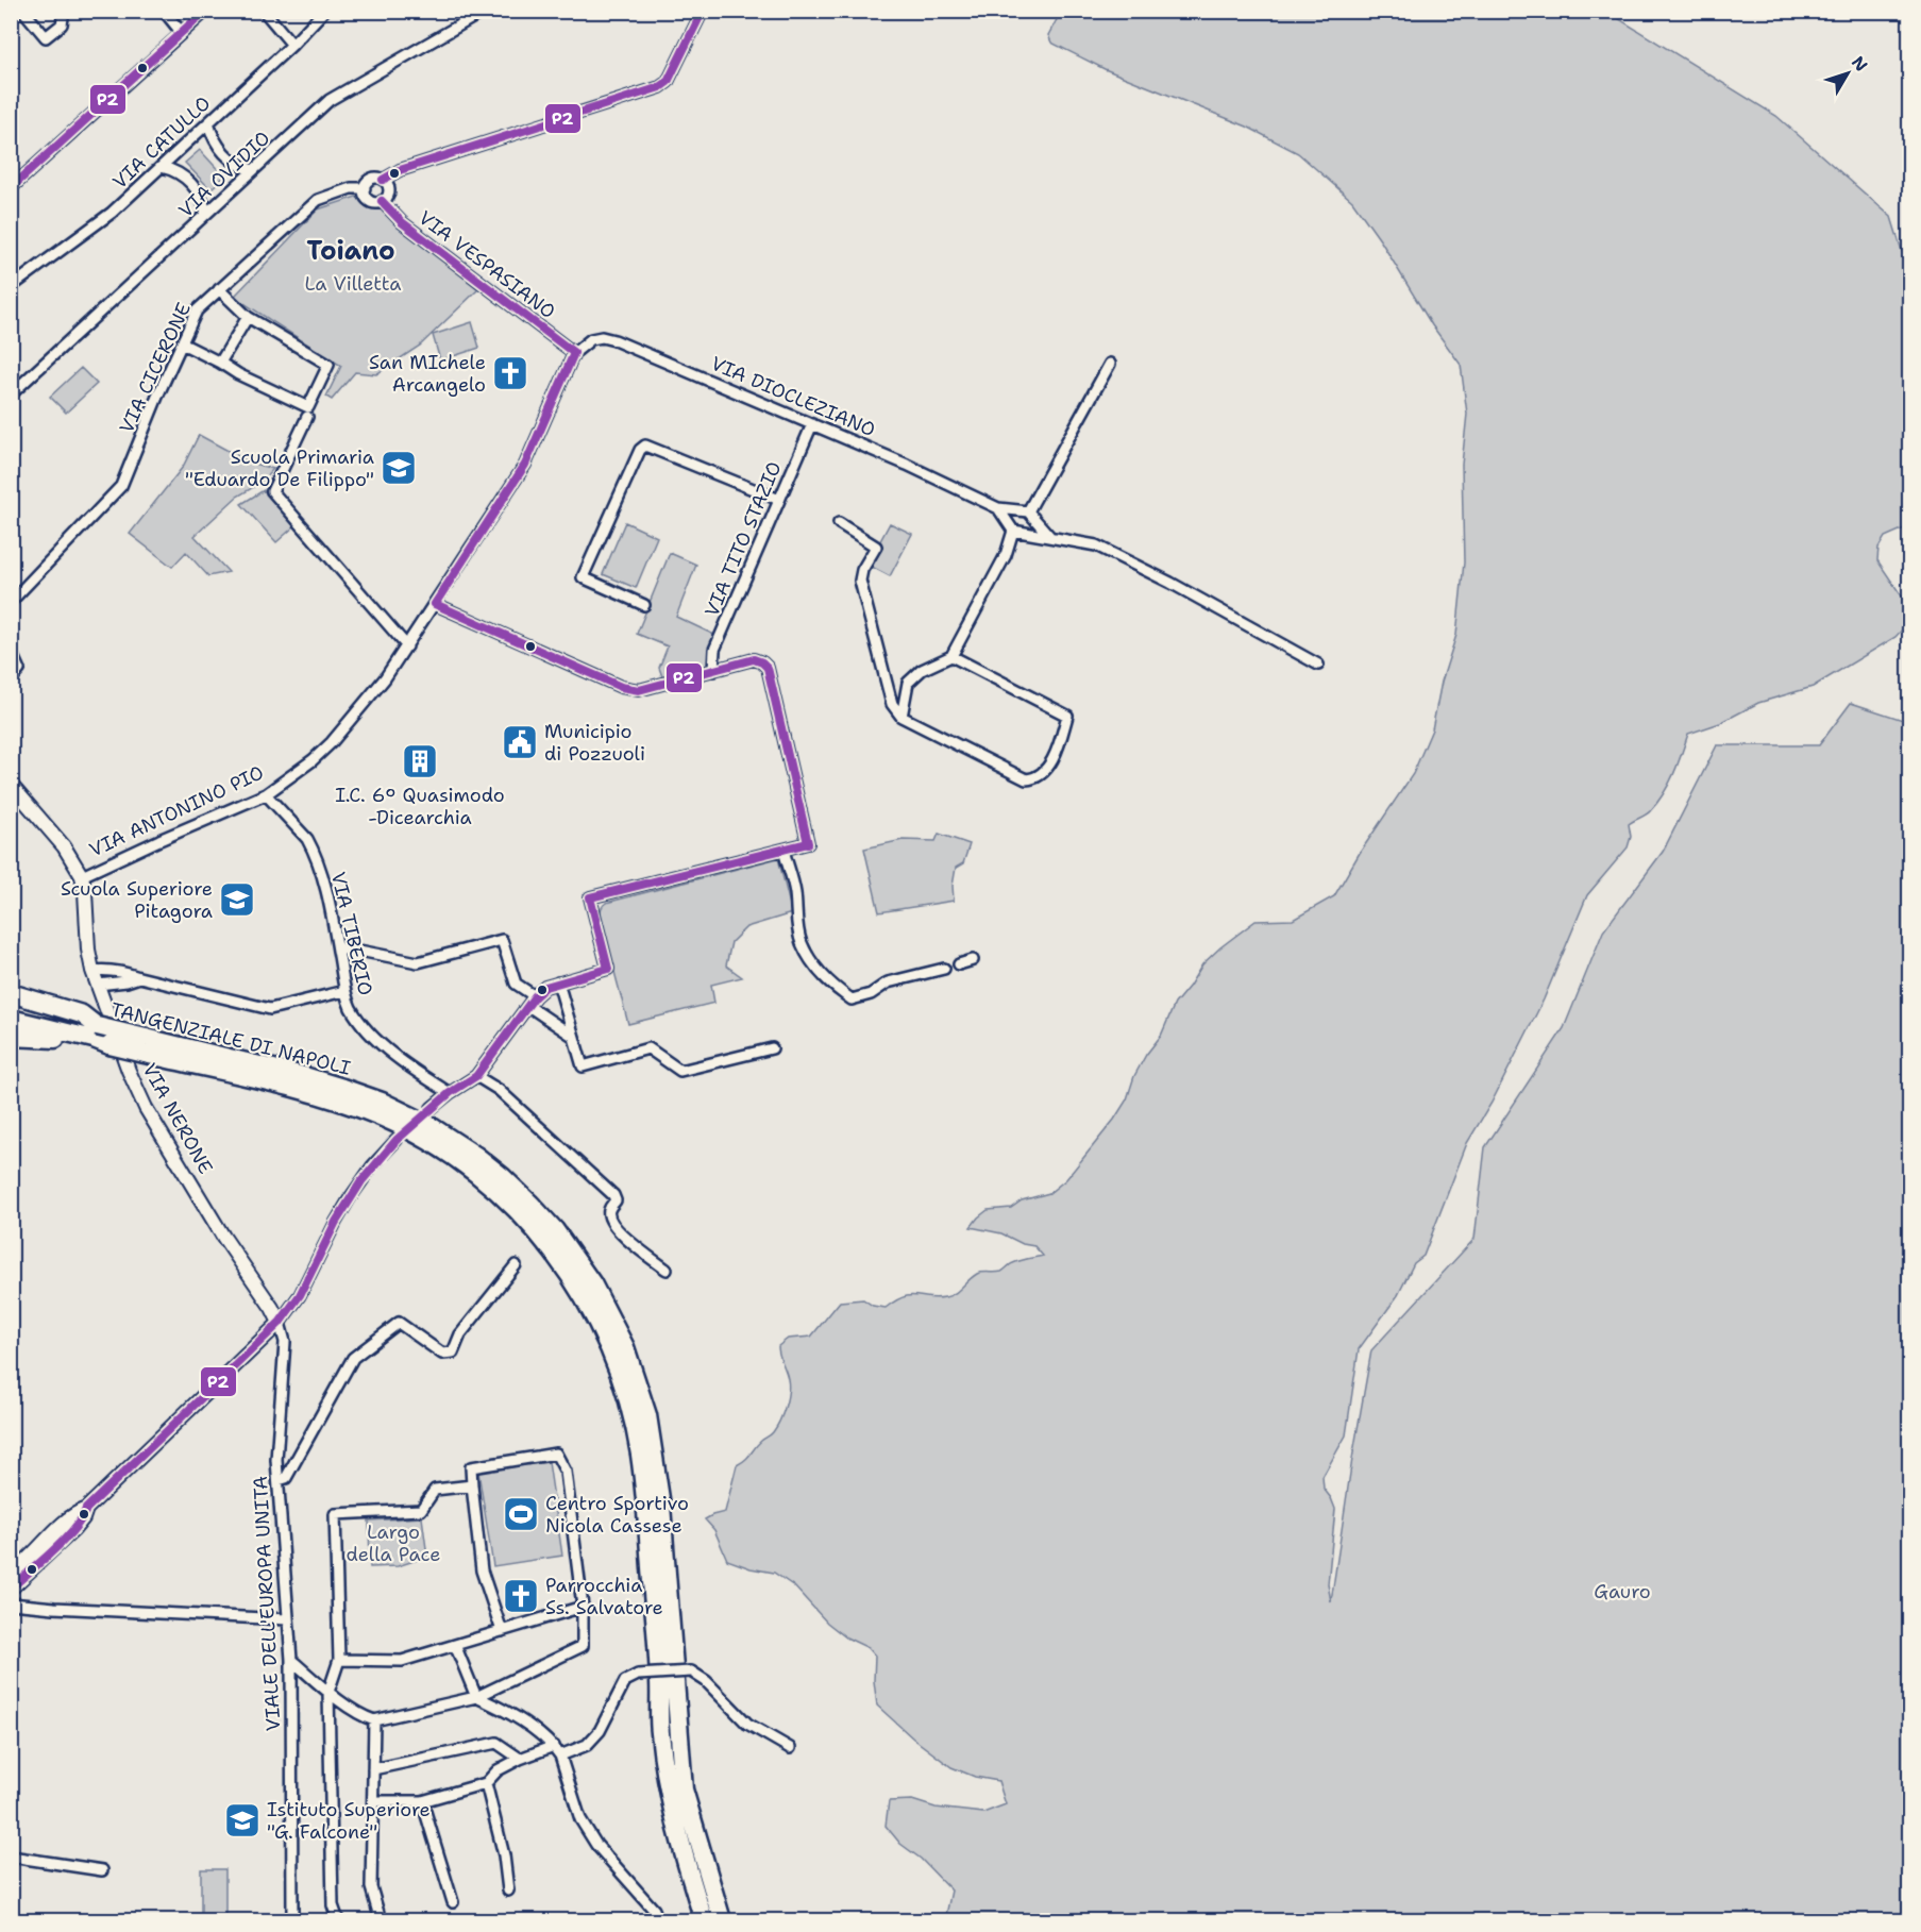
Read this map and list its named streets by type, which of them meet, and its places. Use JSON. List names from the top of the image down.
{
  "streets": {
    "highway": ["TANGENZIALE DI NAPOLI"],
    "street": [
      "VIA CATULLO",
      "VIA OVIDIO",
      "VIA VESPASIANO",
      "VIA CICERONE",
      "VIA DIOCLEZIANO",
      "VIA TITO STAZIO",
      "VIA ANTONINO PIO",
      "VIA TIBERIO",
      "VIA NERONE",
      "VIALE DELL'EUROPA UNITA"
    ]
  },
  "crossings": [
    ["VIA VESPASIANO", "VIA CICERONE"],
    ["VIA VESPASIANO", "VIA DIOCLEZIANO"],
    ["VIA VESPASIANO", "VIA ANTONINO PIO"],
    ["VIA DIOCLEZIANO", "VIA TITO STAZIO"],
    ["VIA DIOCLEZIANO", "VIA ANTONINO PIO"],
    ["VIA ANTONINO PIO", "VIA TIBERIO"],
    ["VIA ANTONINO PIO", "VIA NERONE"],
    ["VIA NERONE", "VIALE DELL'EUROPA UNITA"]
  ],
  "districts": ["Toiano"],
  "parks": ["La Villetta", "Largo della Pace", "Gauro"],
  "places": {
    "church": ["San MIchele Arcangelo", "Parrocchia Ss. Salvatore"],
    "school or university": ["Scuola Primaria \"Eduardo De Filippo\"", "Scuola Superiore Pitagora", "Istituto Superiore \"G. Falcone\""],
    "public building": ["Municipio di Pozzuoli"],
    "building": ["I.C. 6° Quasimodo -Dicearchia"],
    "sports": ["Centro Sportivo Nicola Cassese"]
  },
  "lines": ["transit line P2"],
  "north": "top right"
}
